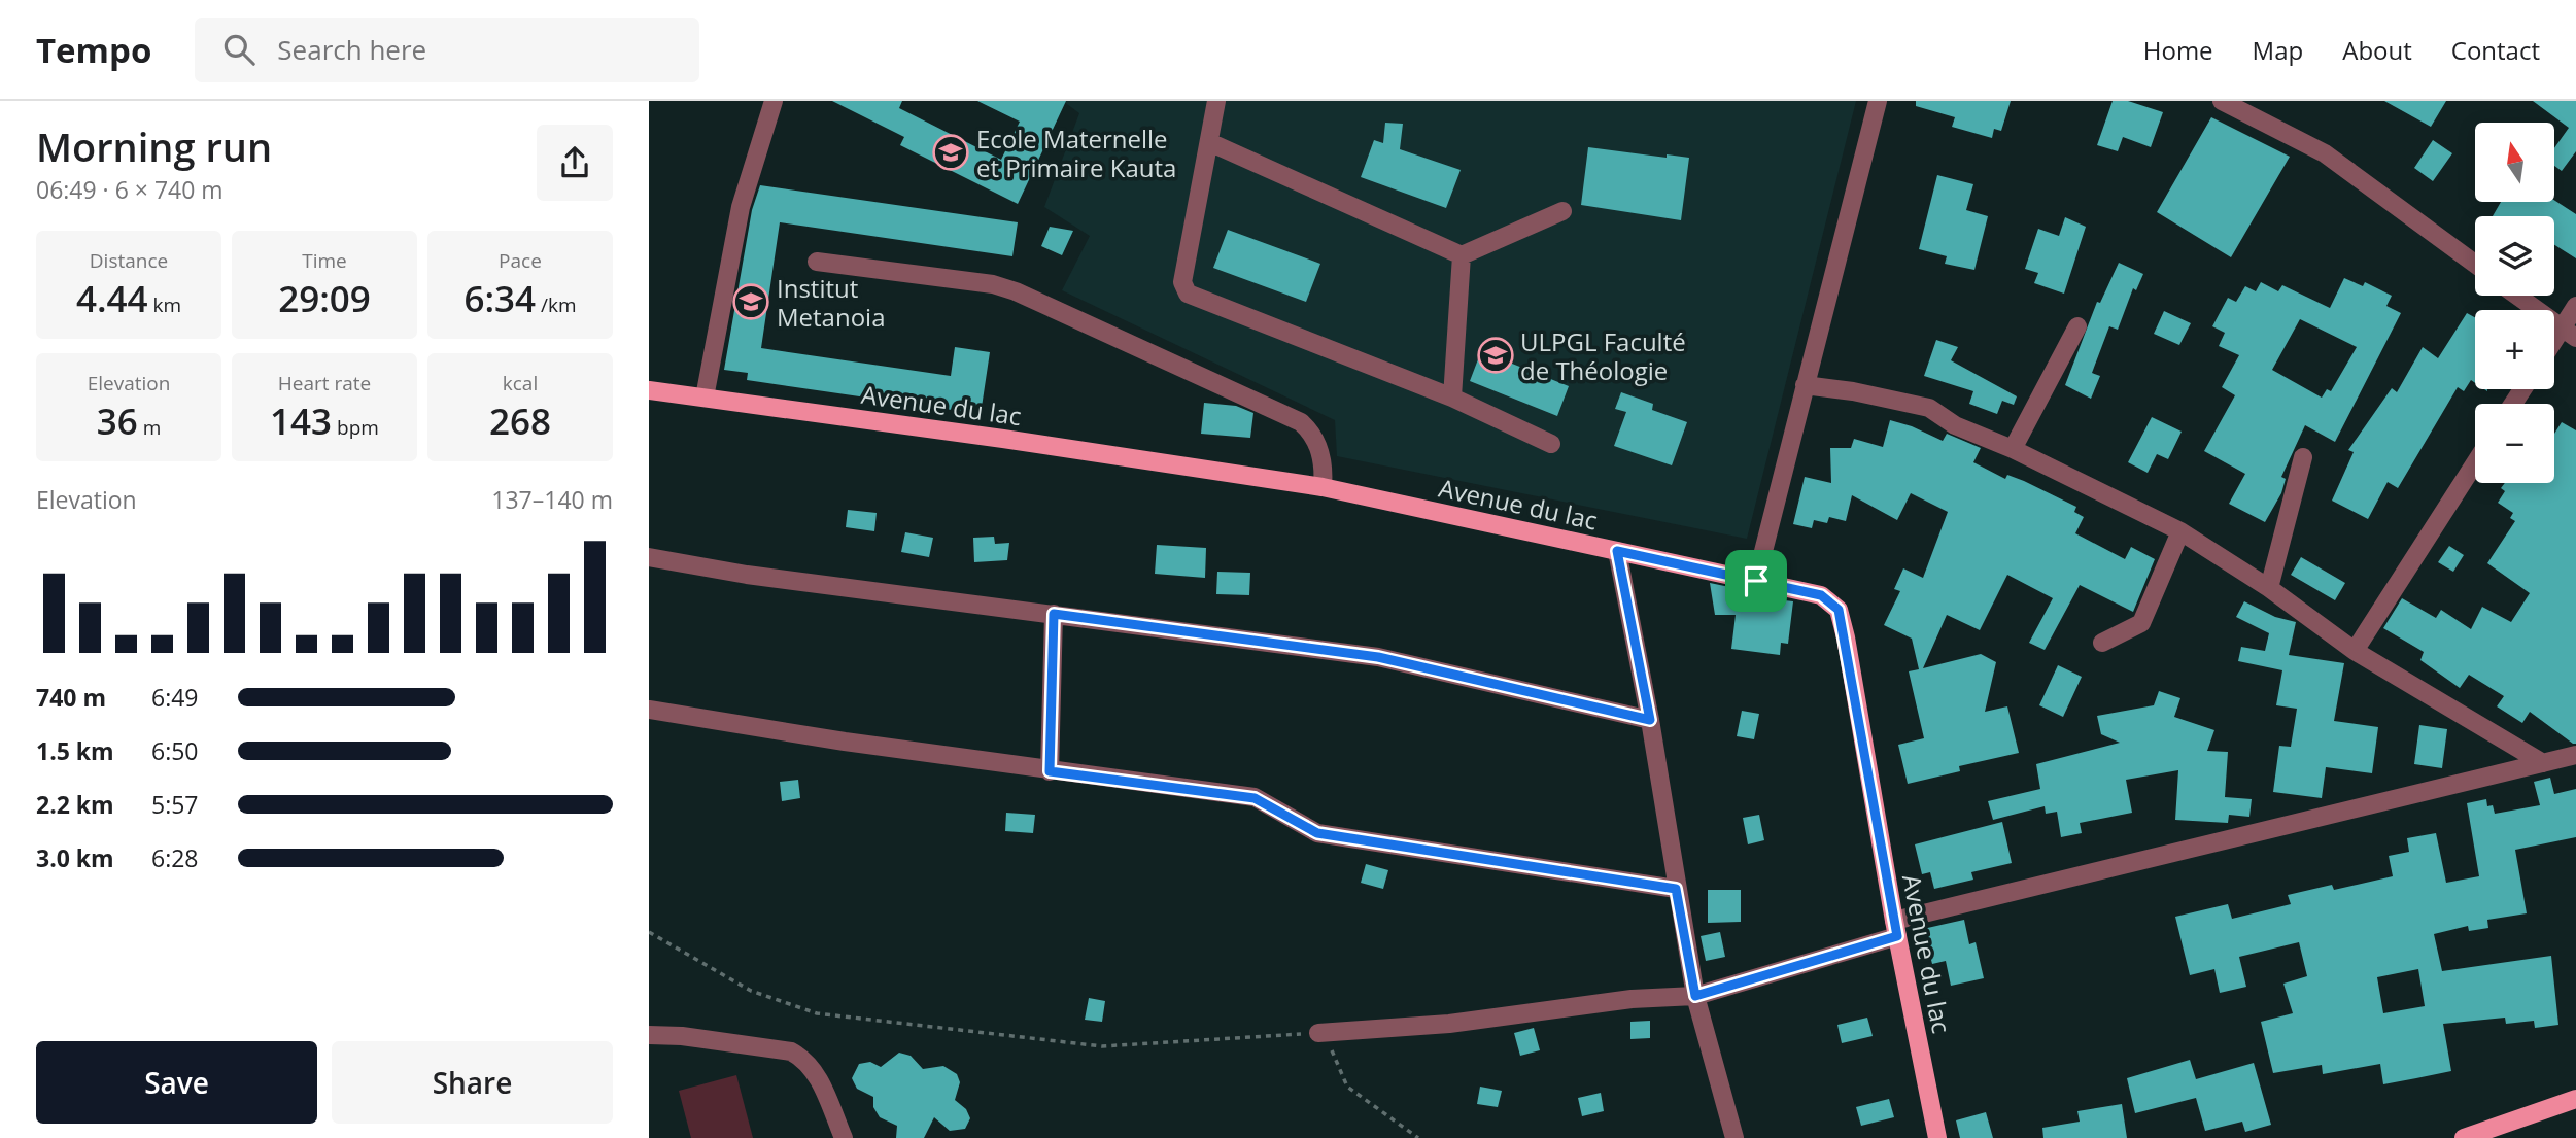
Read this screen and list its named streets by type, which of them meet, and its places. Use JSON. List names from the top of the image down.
{
  "streets": {
    "main road": ["Avenue du lac"]
  },
  "places": {
    "school or university": ["Ecole Maternelle et Primaire Kauta", "Institut Metanoia", "ULPGL Faculté de Théologie"]
  },
  "north": "top",
  "page": {
    "header": "Tempo",
    "search": "Search here",
    "nav": [
      "Home",
      "Map",
      "About",
      "Contact"
    ],
    "heading": ["Morning run", "06:49 · 6 × 740 m"],
    "map_buttons": ["+", "−"],
    "stats": [
      ["Distance", "4.44 km"],
      ["Time", "29:09"],
      ["Pace", "6:34 /km"],
      ["Elevation", "36 m"],
      ["Heart rate", "143 bpm"],
      ["kcal", "268"]
    ],
    "chart": ["Elevation", "137–140 m"],
    "list": [
      {
        "name": "740 m",
        "note": "6:49"
      },
      {
        "name": "1.5 km",
        "note": "6:50"
      },
      {
        "name": "2.2 km",
        "note": "5:57"
      },
      {
        "name": "3.0 km",
        "note": "6:28"
      }
    ],
    "buttons": ["Save", "Share"]
  }
}
